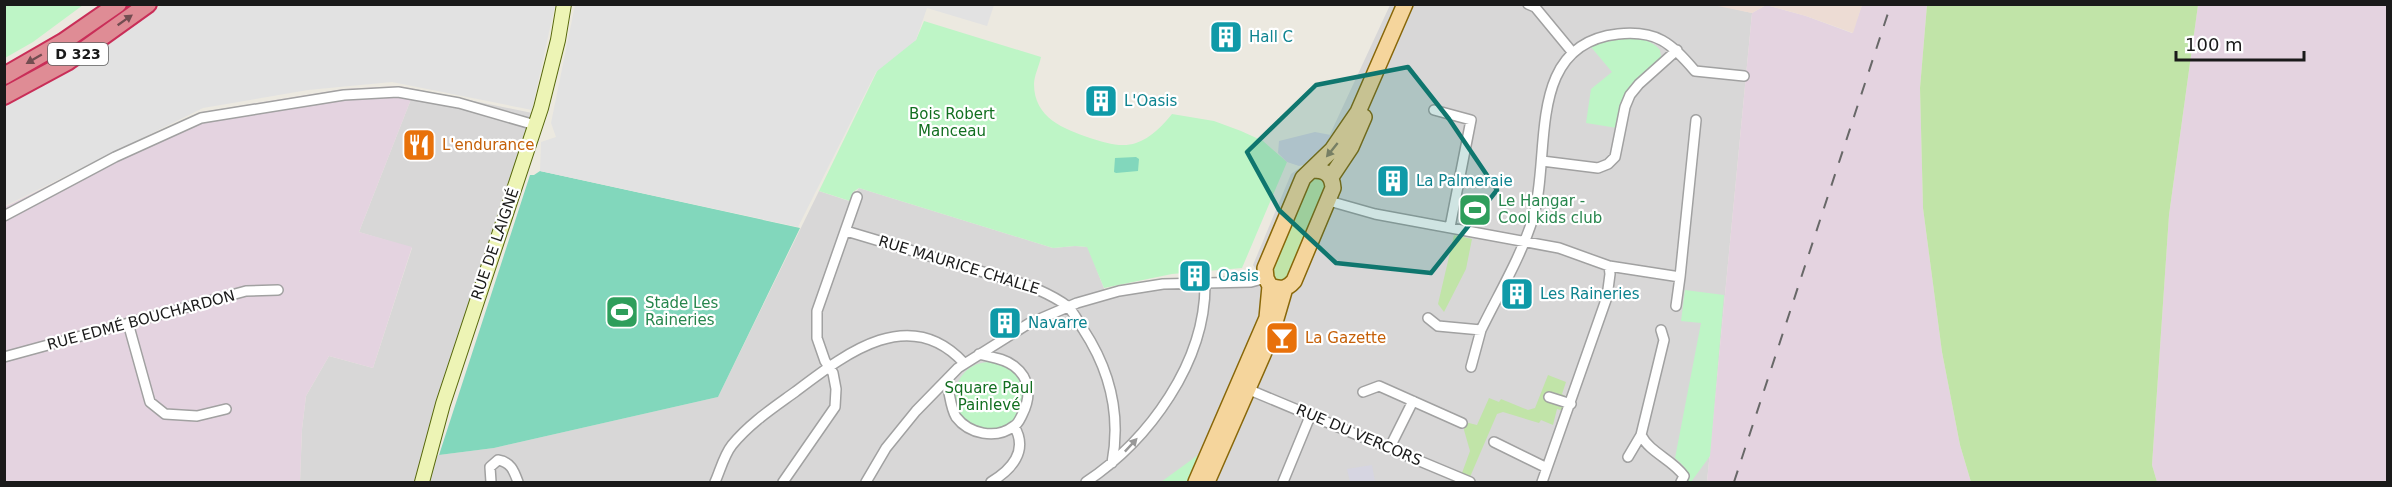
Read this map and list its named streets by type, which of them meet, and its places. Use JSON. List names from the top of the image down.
{
  "streets": {
    "highway": ["D 323"],
    "street": [
      "RUE DE LAIGNÉ",
      "RUE MAURICE CHALLE",
      "RUE EDMÉ BOUCHARDON",
      "RUE DU VERCORS"
    ]
  },
  "parks": ["Bois Robert Manceau", "Square Paul Painlevé"],
  "places": {
    "building": [
      "Hall C",
      "L'Oasis",
      "La Palmeraie",
      "Oasis",
      "Les Raineries",
      "Navarre"
    ],
    "restaurant": ["L'endurance"],
    "sports": ["Le Hangar - Cool kids club", "Stade Les Raineries"],
    "bar": ["La Gazette"]
  },
  "scale_bar": "100 m"
}
